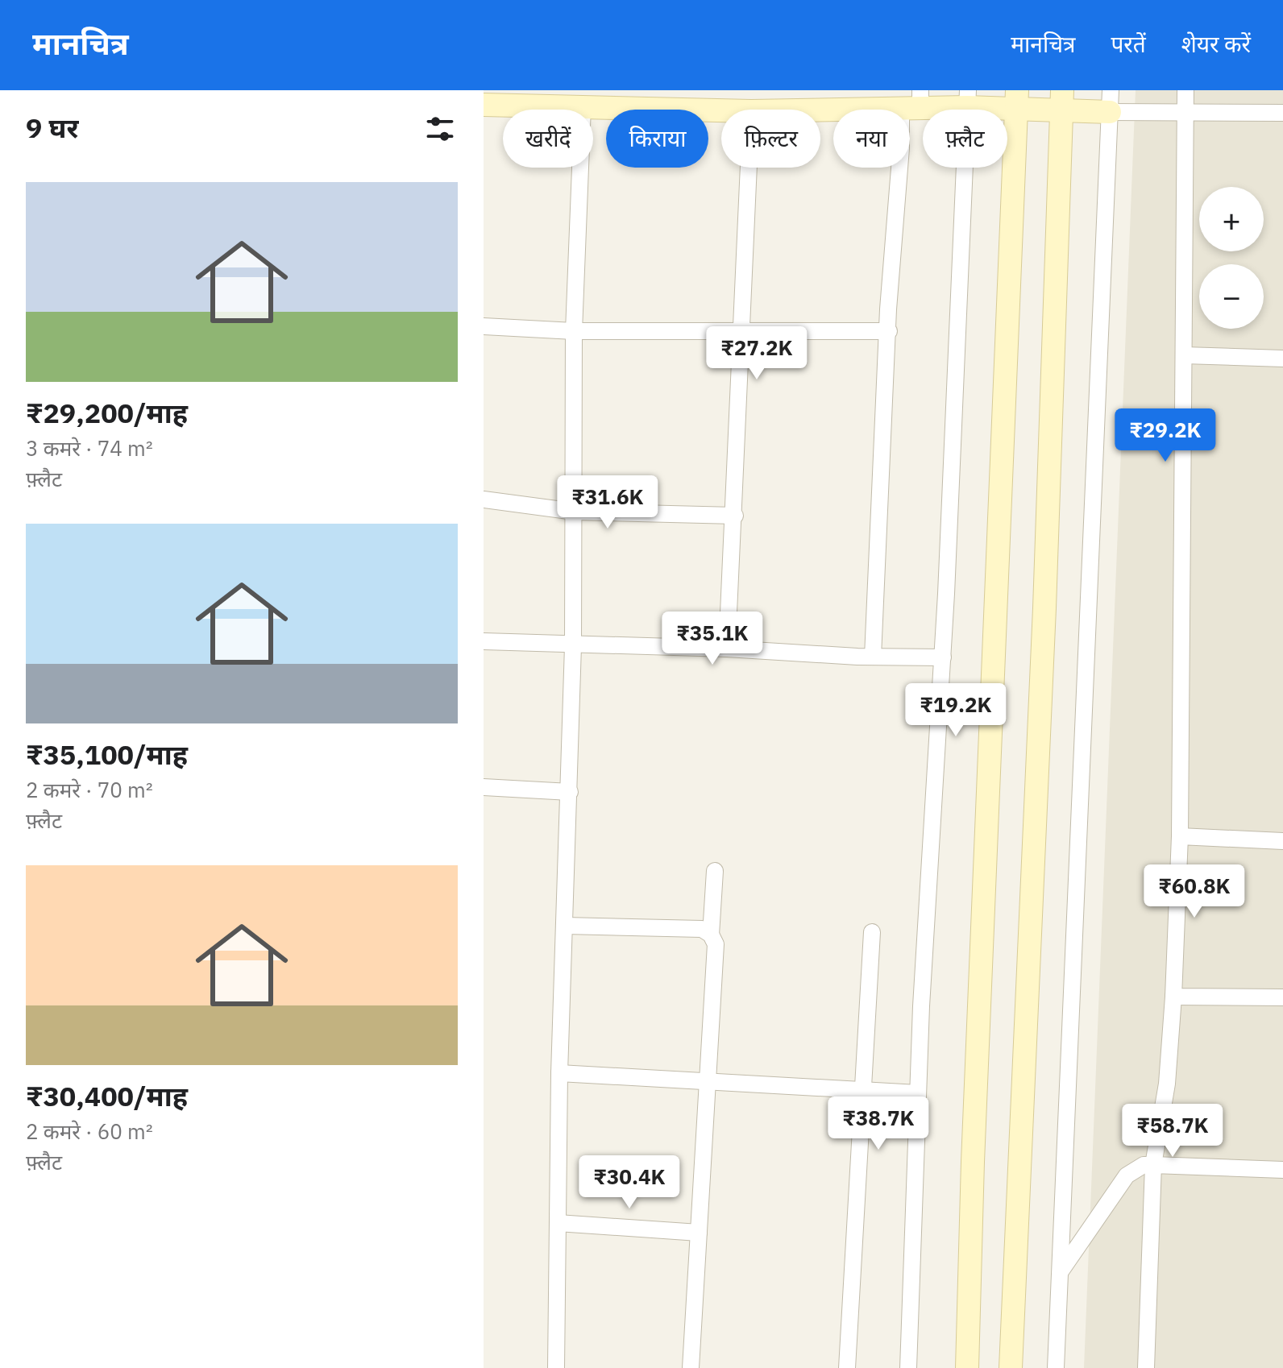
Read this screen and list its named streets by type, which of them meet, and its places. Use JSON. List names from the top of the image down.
{
  "page": {
    "header": "मानचित्र",
    "nav": ["मानचित्र", "परतें", "शेयर करें"],
    "heading": "9 घर",
    "chip": [
      "खरीदें",
      "किराया",
      "फ़िल्टर",
      "नया",
      "फ़्लैट"
    ],
    "list": [
      {
        "name": "₹29,200/माह",
        "note": "3 कमरे · 74 m² · फ़्लैट"
      },
      {
        "name": "₹35,100/माह",
        "note": "2 कमरे · 70 m² · फ़्लैट"
      },
      {
        "name": "₹30,400/माह",
        "note": "2 कमरे · 60 m² · फ़्लैट"
      }
    ],
    "map_buttons": ["+", "−"],
    "price": [
      "₹27.2K",
      "₹29.2K",
      "₹31.6K",
      "₹35.1K",
      "₹19.2K",
      "₹60.8K",
      "₹38.7K",
      "₹58.7K",
      "₹30.4K"
    ]
  }
}
